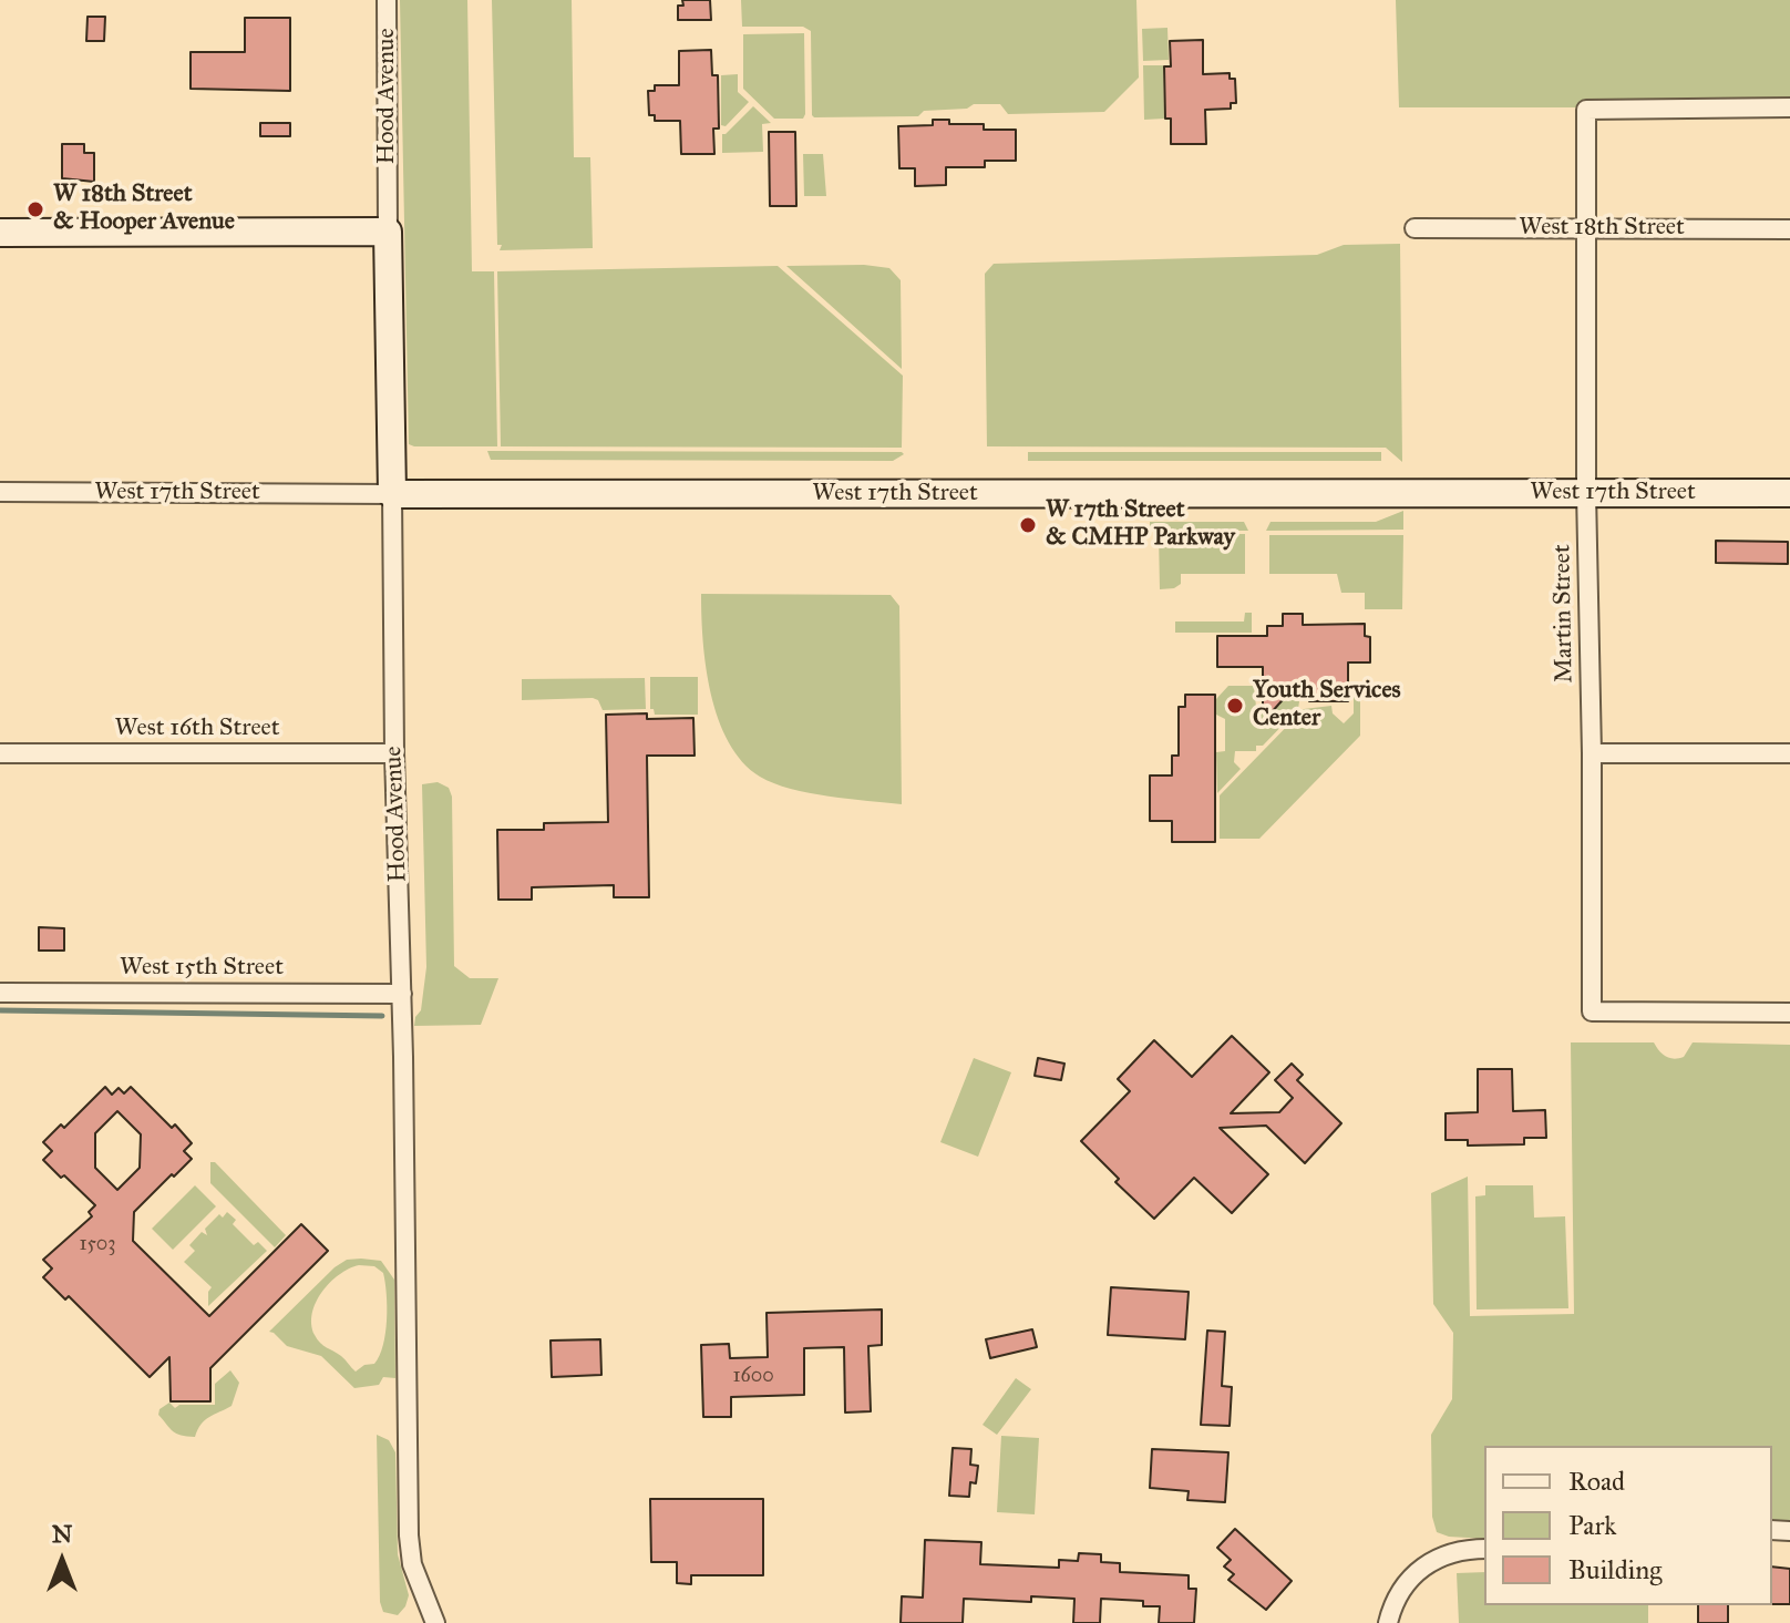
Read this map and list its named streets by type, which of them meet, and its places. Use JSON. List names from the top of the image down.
{
  "streets": {
    "street": [
      "Hood Avenue",
      "West 18th Street",
      "West 17th Street",
      "Martin Street",
      "West 16th Street",
      "West 15th Street"
    ]
  },
  "crossings": [
    ["Hood Avenue", "West 17th Street"],
    ["Hood Avenue", "West 16th Street"],
    ["Hood Avenue", "West 15th Street"],
    ["West 18th Street", "Martin Street"],
    ["West 17th Street", "Martin Street"]
  ],
  "places": ["W 18th Street & Hooper Avenue", "W 17th Street & CMHP Parkway", "Youth Services Center"],
  "house_numbers": ["1503", "1600"],
  "legend": ["Road", "Park", "Building"],
  "north": "top"
}
